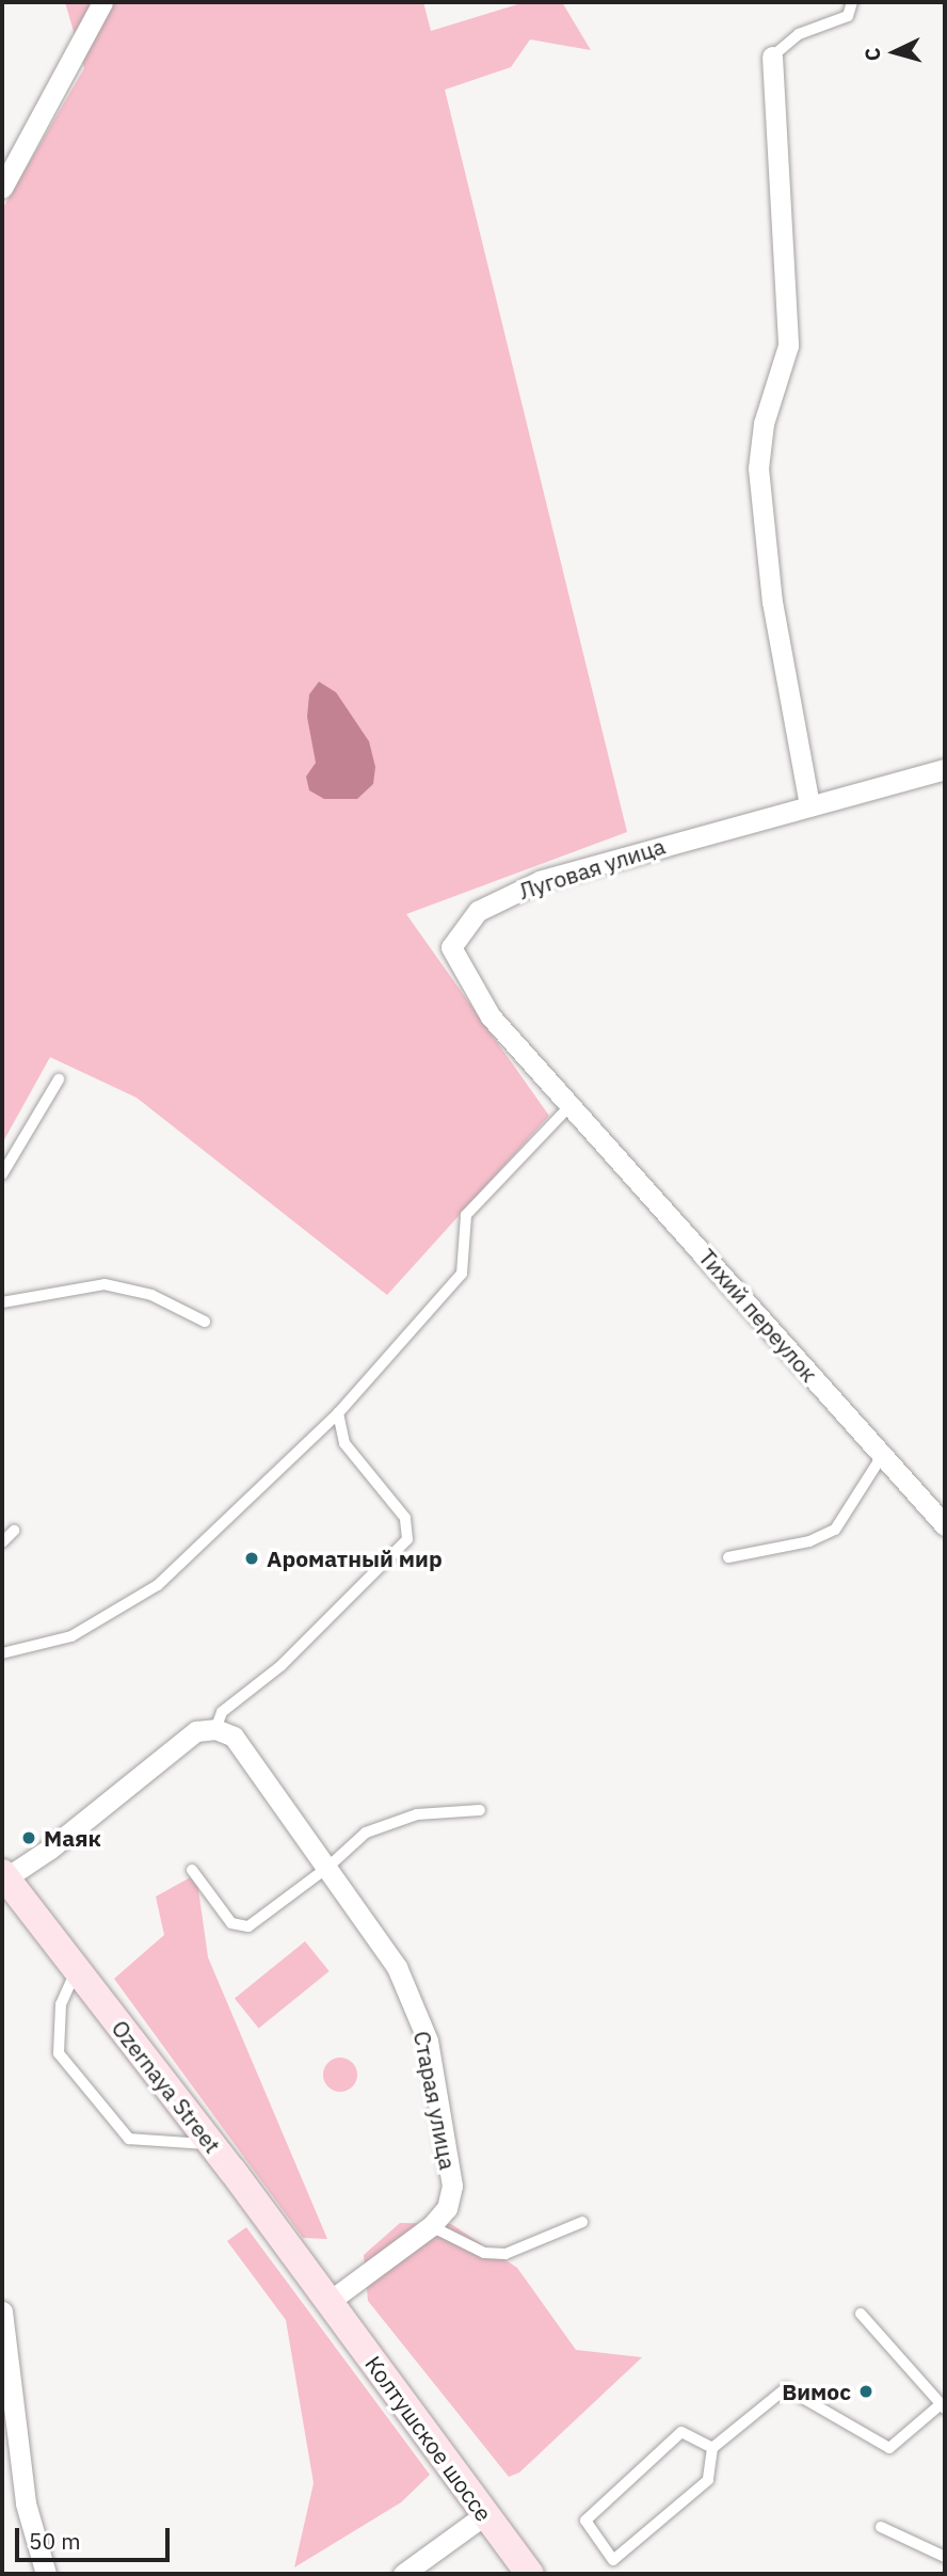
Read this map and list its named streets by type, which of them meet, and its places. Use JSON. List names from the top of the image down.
{
  "streets": {
    "main road": ["Ozernaya Street", "Колтушское шоссе"],
    "street": ["Луговая улица", "Тихий переулок", "Старая улица"]
  },
  "crossings": [
    ["Луговая улица", "Тихий переулок"],
    ["Ozernaya Street", "Старая улица"],
    ["Ozernaya Street", "Колтушское шоссе"],
    ["Старая улица", "Колтушское шоссе"]
  ],
  "places": ["Ароматный мир", "Маяк", "Вимос"],
  "scale_bar": "50 m",
  "north": "left"
}
